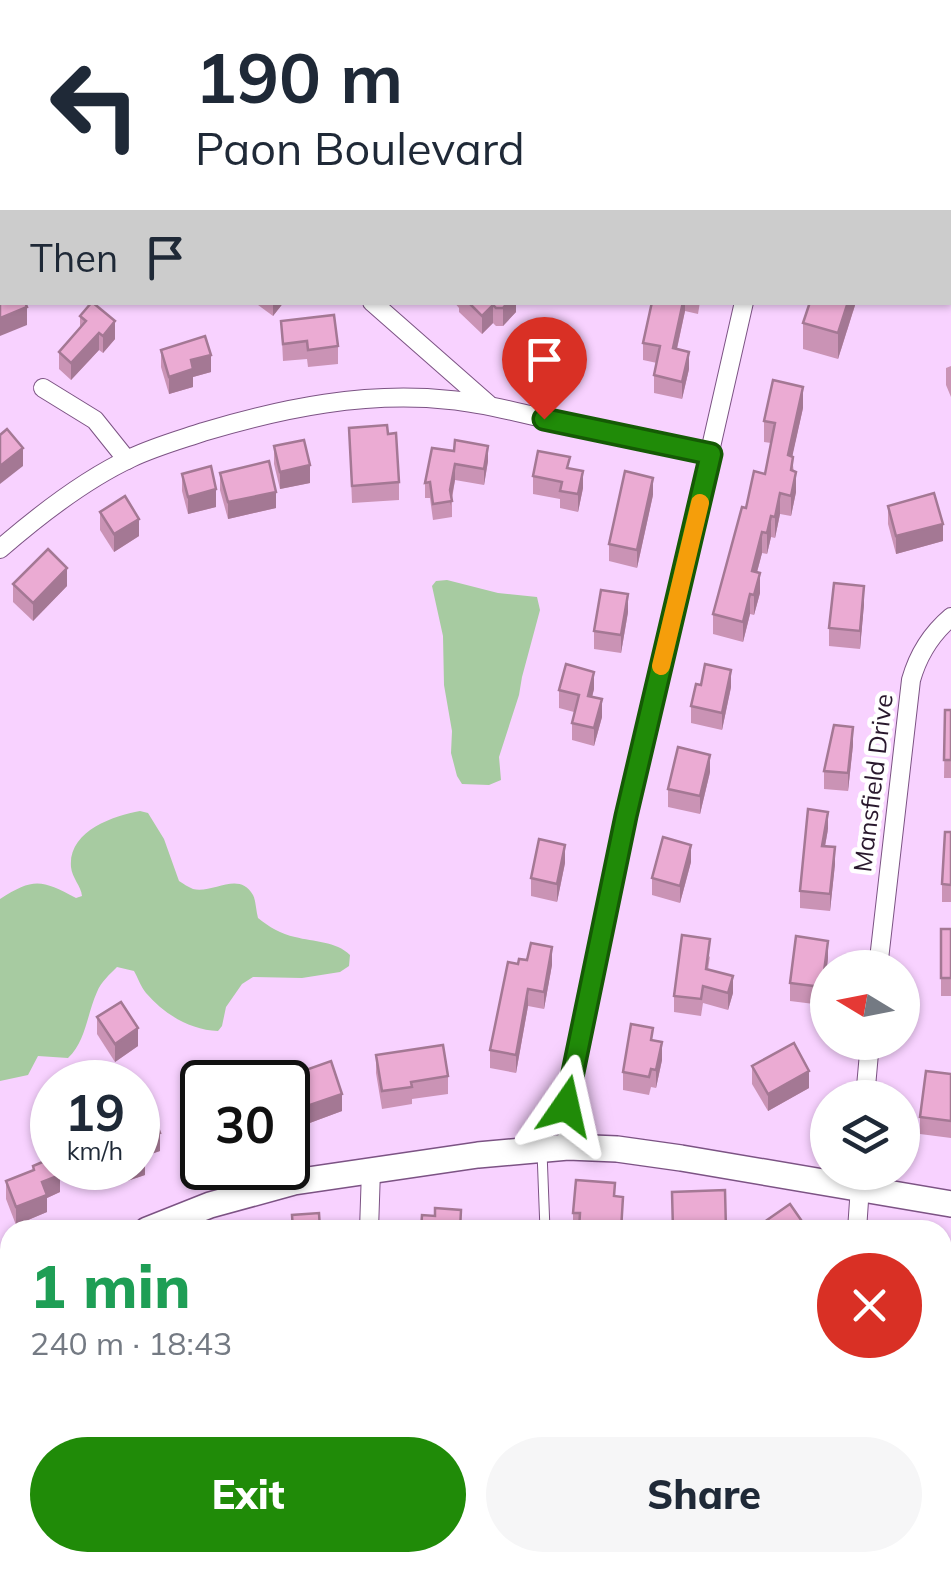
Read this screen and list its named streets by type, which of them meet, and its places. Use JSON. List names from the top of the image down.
{
  "streets": {
    "street": ["Mansfield Drive"]
  },
  "north": "left",
  "page": {
    "turn": ["190 m", "Paon Boulevard"],
    "then": "Then",
    "speed": "19 km/h",
    "limit": "30",
    "heading": ["1 min", "240 m · 18:43"],
    "buttons": ["Exit", "Share"]
  }
}
